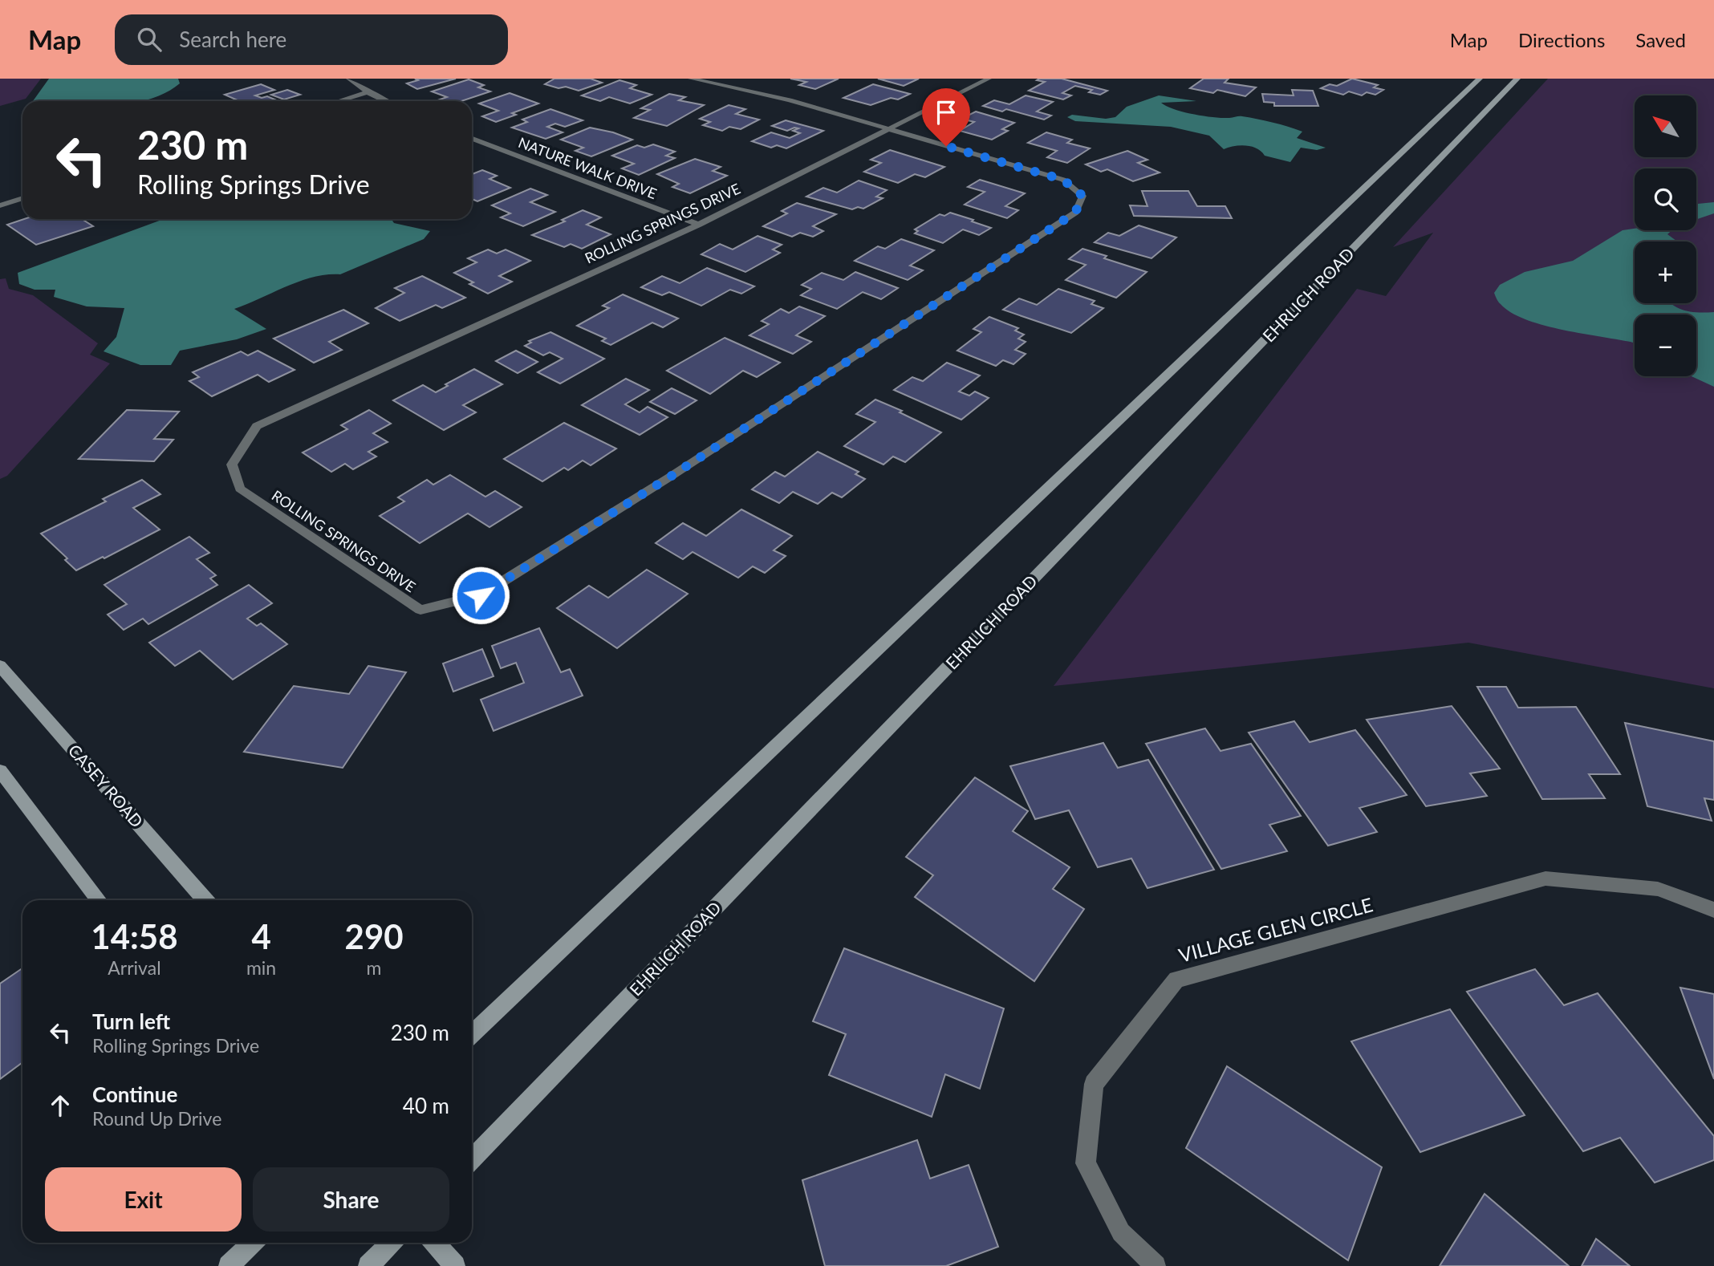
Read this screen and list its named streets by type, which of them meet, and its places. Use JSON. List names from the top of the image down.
{
  "streets": {
    "main road": ["EHRLICH ROAD", "CASEY ROAD"],
    "street": ["NATURE WALK DRIVE", "ROLLING SPRINGS DRIVE", "VILLAGE GLEN CIRCLE"]
  },
  "crossings": [
    ["NATURE WALK DRIVE", "ROLLING SPRINGS DRIVE"]
  ],
  "north": "top left",
  "page": {
    "header": "Map",
    "search": "Search here",
    "nav": ["Map", "Directions", "Saved"],
    "map_buttons": ["+", "−"],
    "turn": ["230 m", "Rolling Springs Drive"],
    "eta": [
      "14:58",
      "Arrival",
      "4",
      "min",
      "290",
      "m"
    ],
    "list": [
      {
        "name": "Turn left",
        "note": "Rolling Springs Drive",
        "value": "230 m"
      },
      {
        "name": "Continue",
        "note": "Round Up Drive",
        "value": "40 m"
      }
    ],
    "buttons": ["Exit", "Share"]
  }
}
